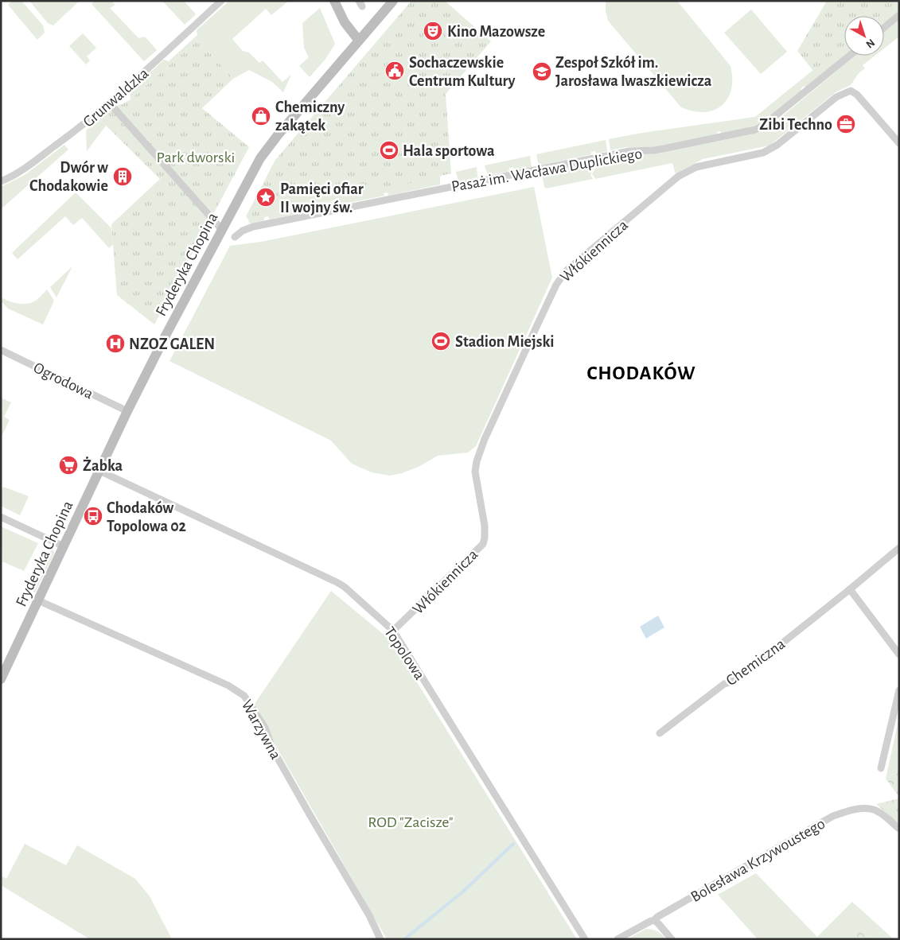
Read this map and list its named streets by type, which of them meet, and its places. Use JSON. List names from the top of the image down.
{
  "streets": {
    "main road": ["Fryderyka Chopina"],
    "street": [
      "Grunwaldzka",
      "Pasaż im. Wacława Duplickiego",
      "Włókiennicza",
      "Ogrodowa",
      "Topolowa",
      "Chemiczna",
      "Warzywna",
      "Bolesława Krzywoustego"
    ]
  },
  "crossings": [
    ["Włókiennicza", "Topolowa"],
    ["Fryderyka Chopina", "Ogrodowa"],
    ["Fryderyka Chopina", "Topolowa"],
    ["Fryderyka Chopina", "Warzywna"]
  ],
  "districts": ["CHODAKÓW"],
  "parks": ["Park dworski", "ROD \"Zacisze\""],
  "places": {
    "theatre": ["Kino Mazowsze"],
    "public building": ["Sochaczewskie Centrum Kultury"],
    "school or university": ["Zespoł Szkół im. Jarosława Iwaszkiewicza"],
    "shop": ["Chemiczny zakątek"],
    "office": ["Zibi Techno"],
    "sports": ["Hala sportowa", "Stadion Miejski"],
    "building": ["Dwór w Chodakowie"],
    "place": ["Pamięci ofiar II wojny św."],
    "hospital": ["NZOZ GALEN"],
    "supermarket": ["Żabka"],
    "bus stop": ["Chodaków Topolowa 02"]
  },
  "north": "bottom right"
}
